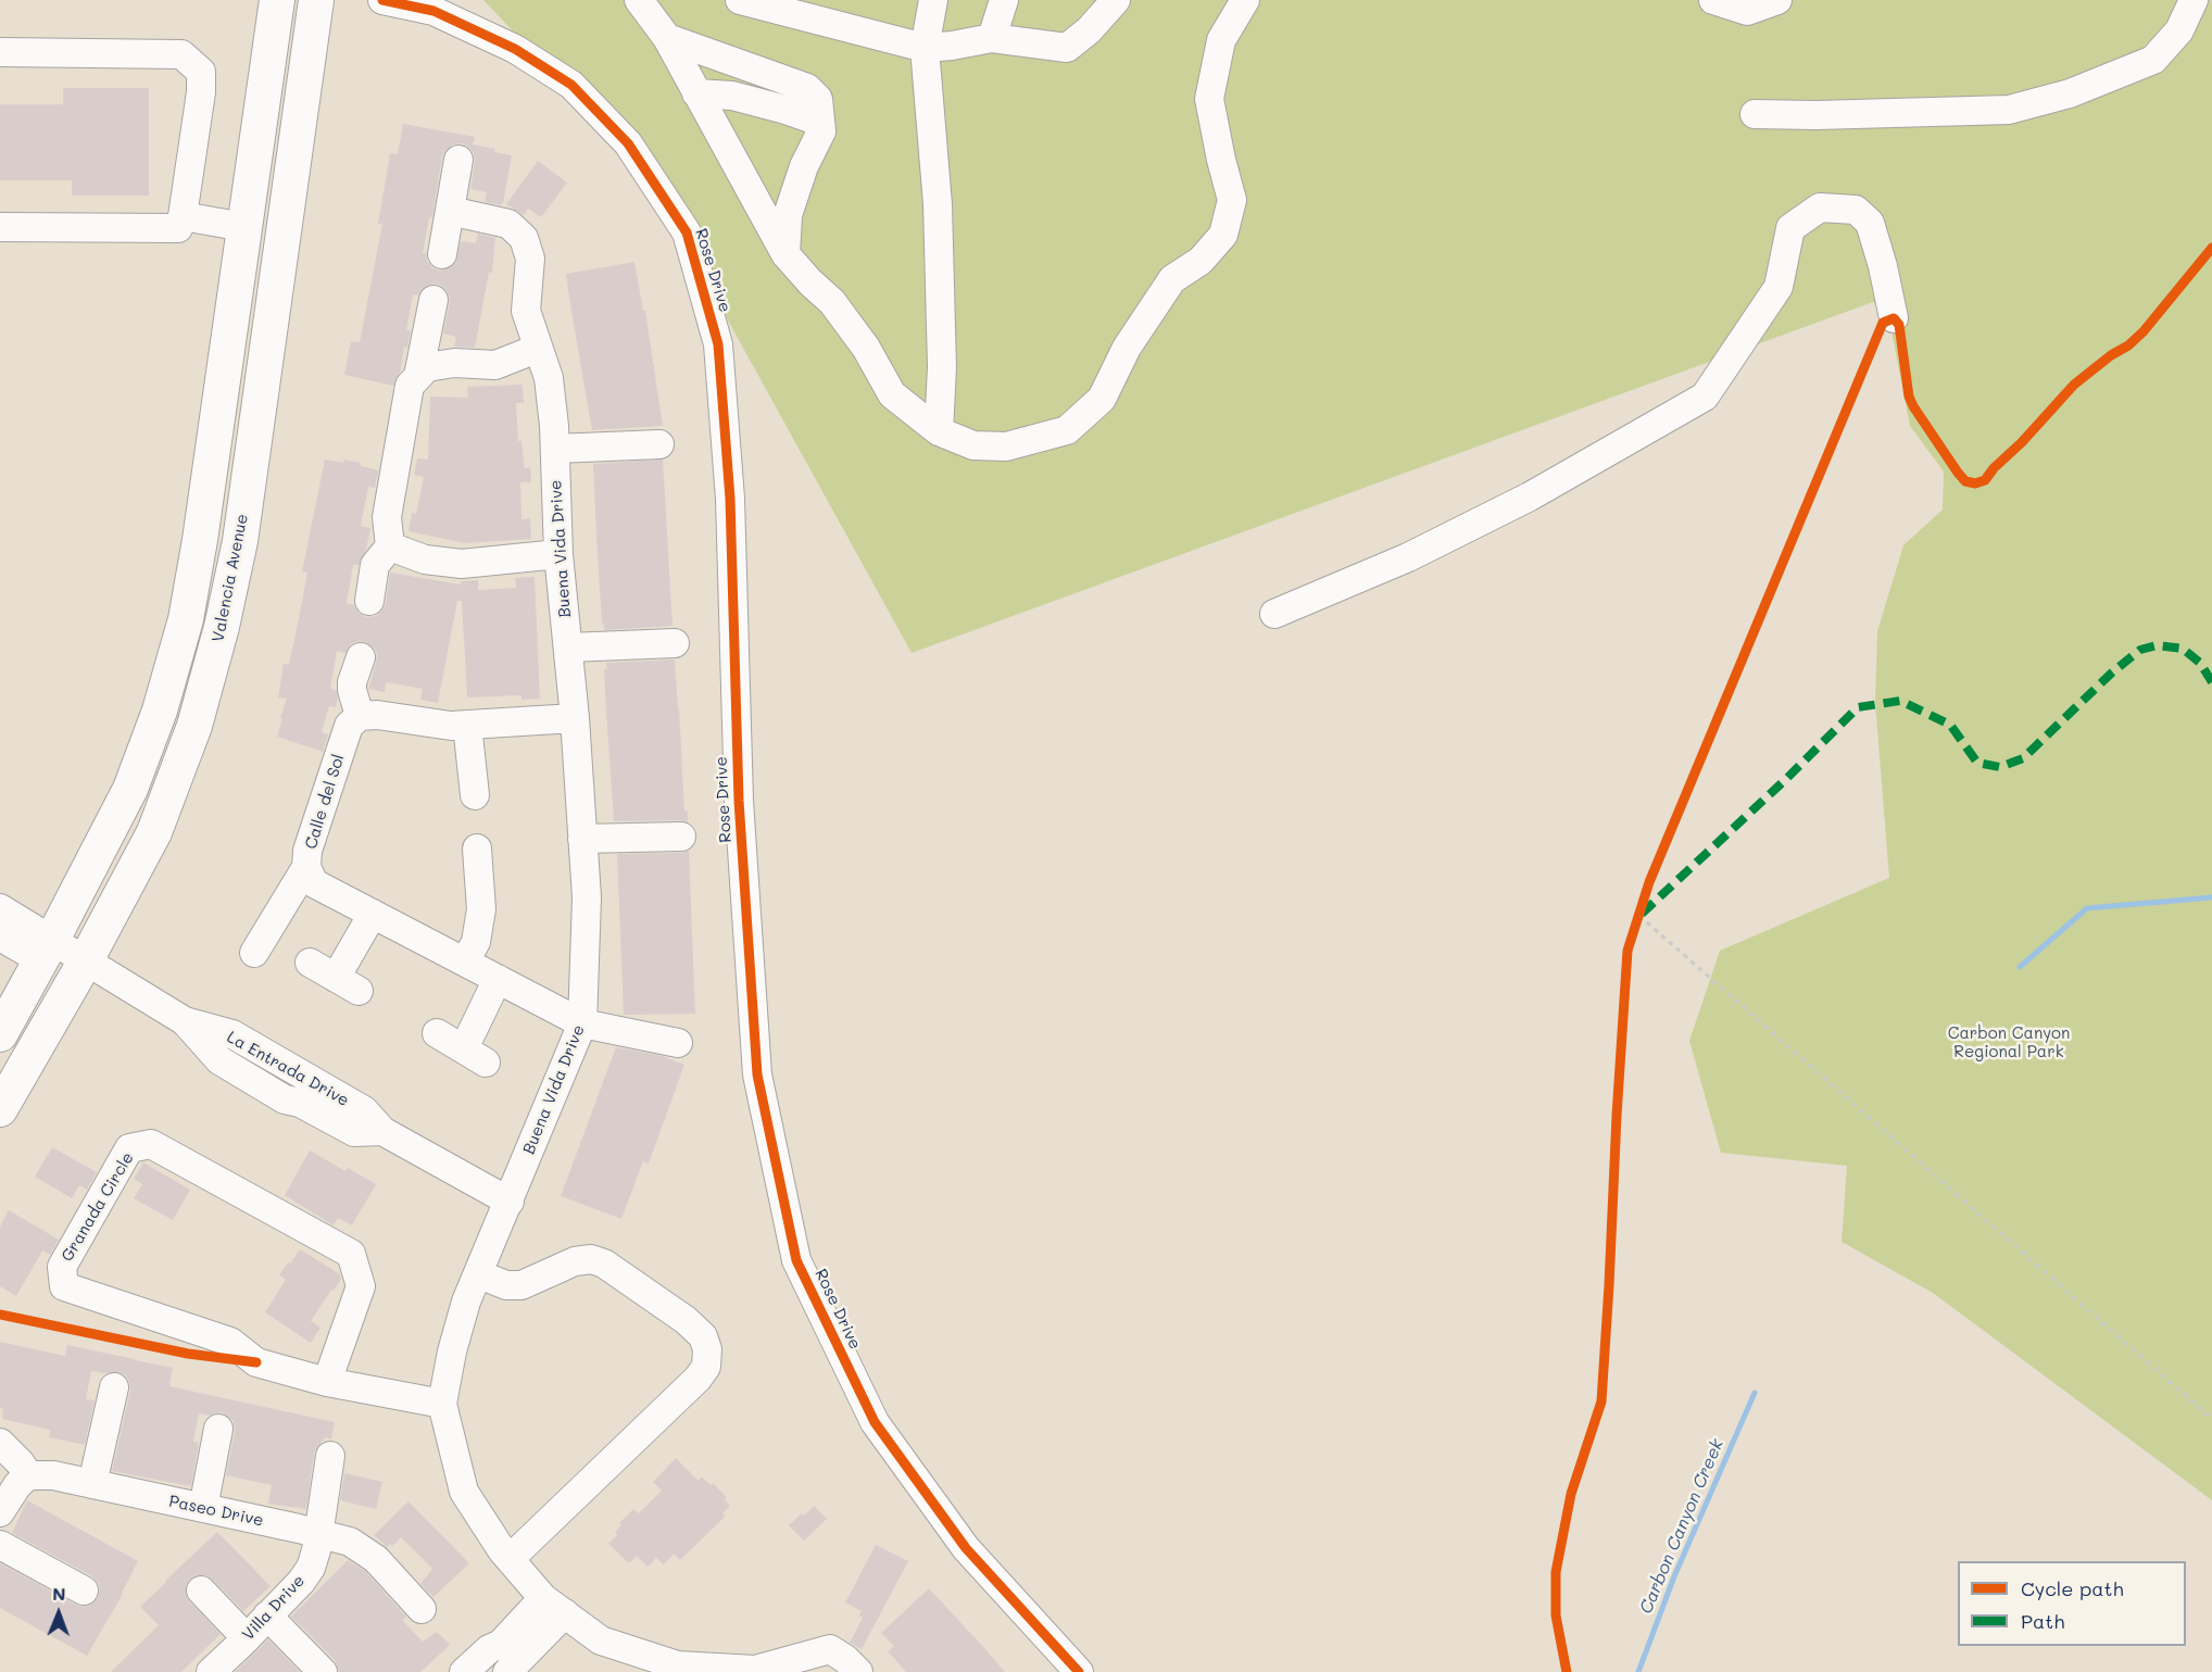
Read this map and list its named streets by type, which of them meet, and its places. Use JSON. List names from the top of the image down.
{
  "streets": {
    "main road": ["Valencia Avenue"],
    "street": [
      "Rose Drive",
      "Buena Vida Drive",
      "Calle del Sol",
      "La Entrada Drive",
      "Granada Circle",
      "Paseo Drive",
      "Villa Drive"
    ]
  },
  "crossings": [
    ["Buena Vida Drive", "Calle del Sol"],
    ["Buena Vida Drive", "La Entrada Drive"],
    ["Buena Vida Drive", "Granada Circle"],
    ["Valencia Avenue", "La Entrada Drive"],
    ["Paseo Drive", "Villa Drive"]
  ],
  "water": ["Carbon Canyon Creek"],
  "parks": ["Carbon Canyon Regional Park"],
  "legend": ["Cycle path", "Path"],
  "north": "top"
}
